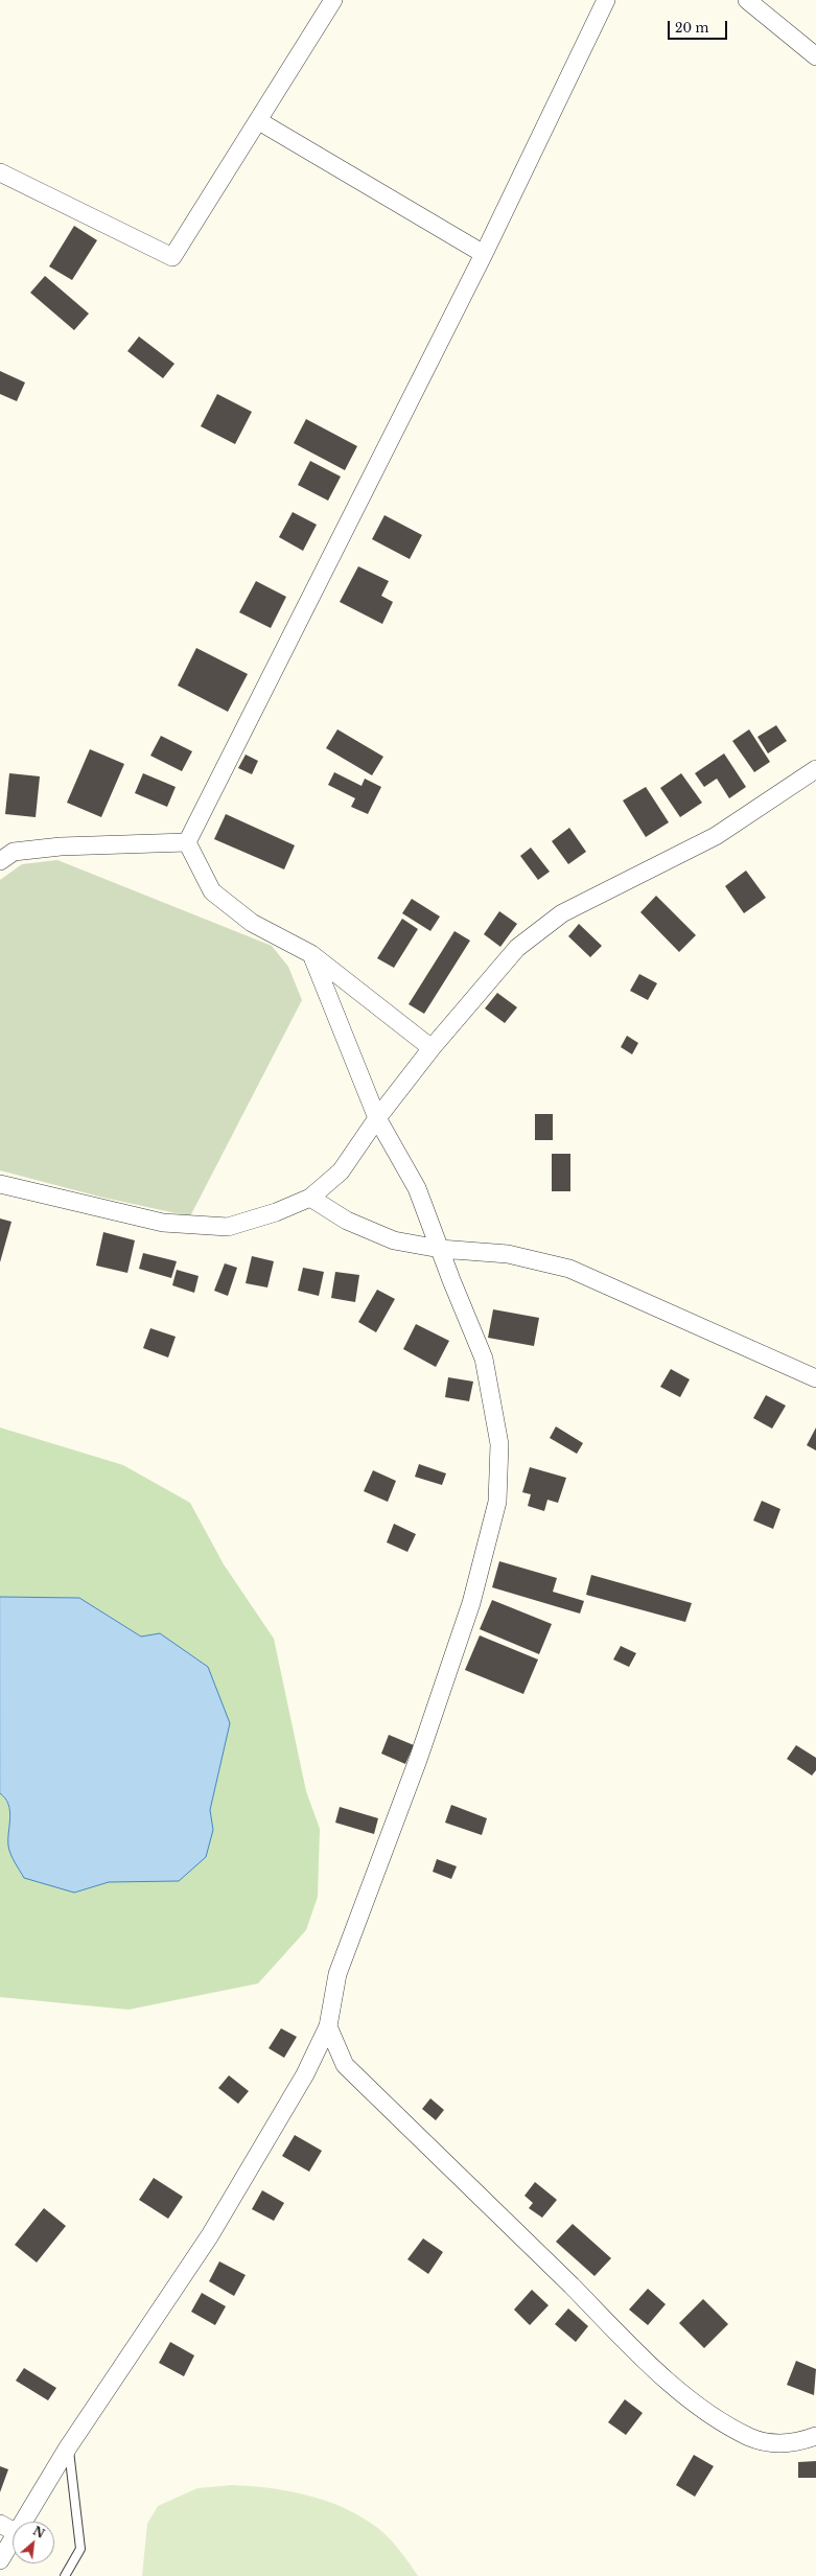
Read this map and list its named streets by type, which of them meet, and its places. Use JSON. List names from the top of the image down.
{
  "scale_bar": "20 m",
  "north": "top right"
}
